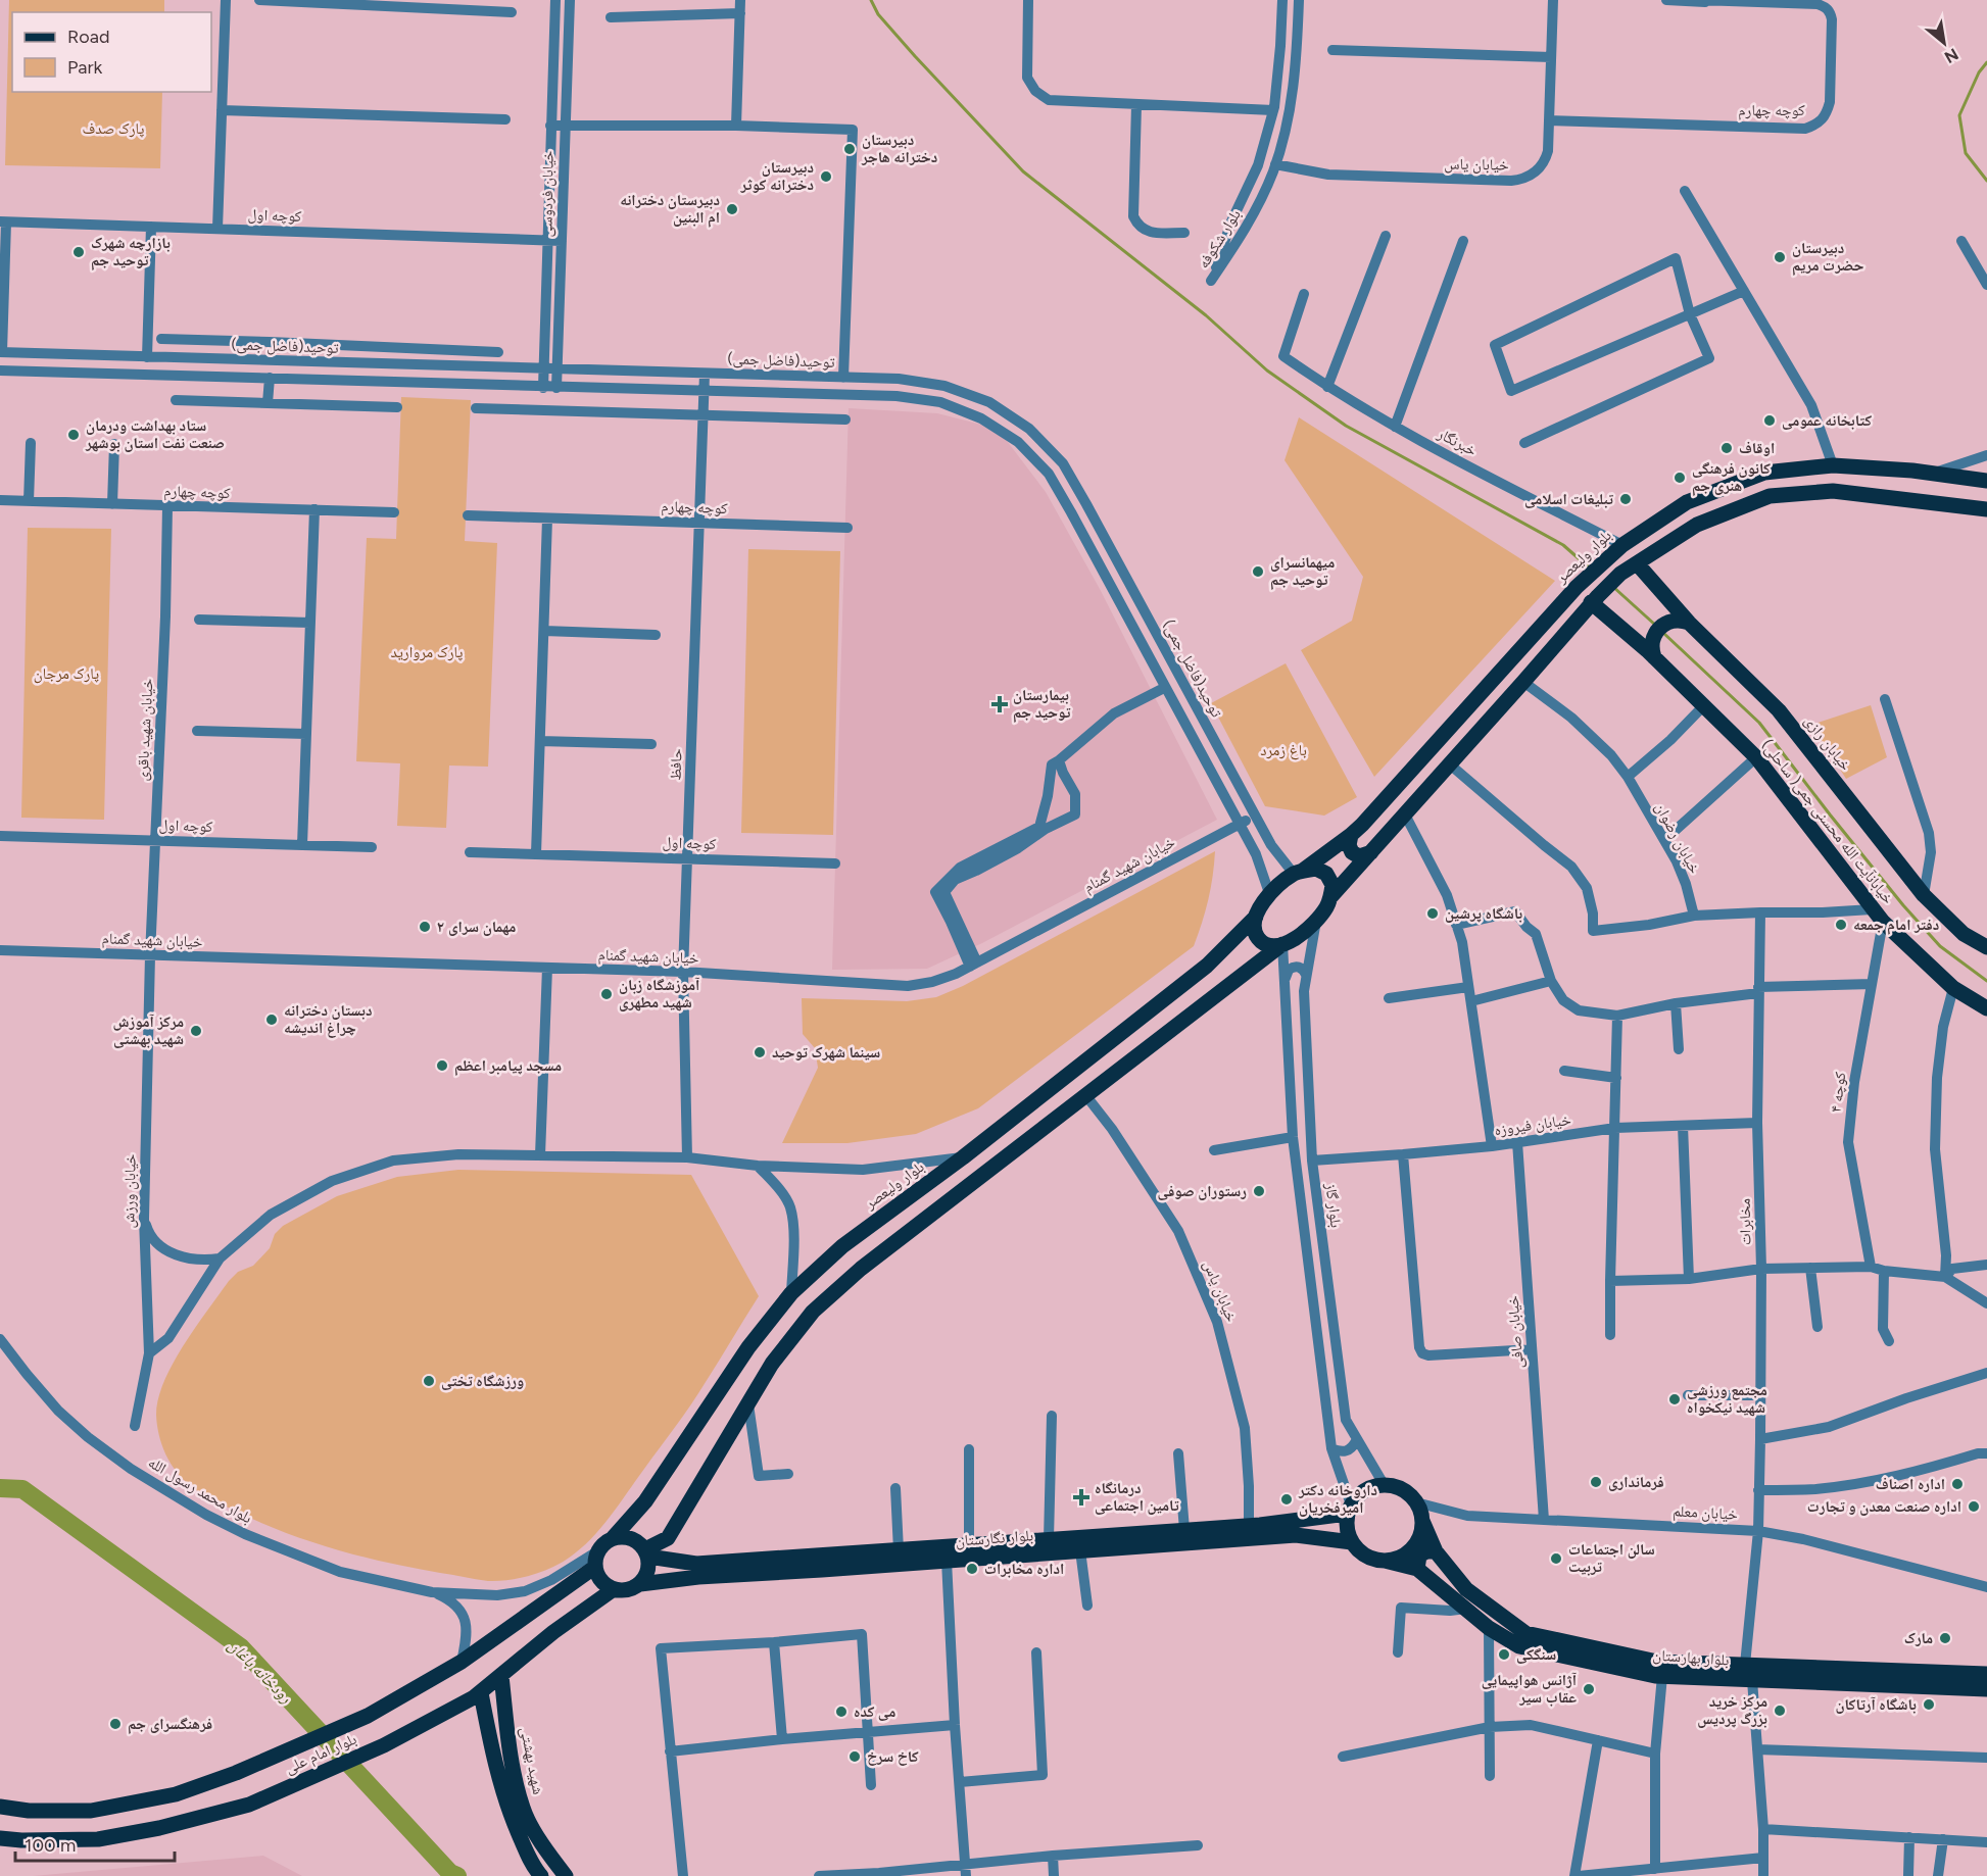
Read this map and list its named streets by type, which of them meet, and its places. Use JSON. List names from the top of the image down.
{
  "streets": {
    "main road": [
      "بلوار ولیعصر",
      "خیابان رازی",
      "خیابانآیت الله محسنی جمی( ساحلی)",
      "بلوار نگارستان",
      "بلوار بهارستان",
      "بلوار امام علی",
      "شهید بهشتی"
    ],
    "street": [
      "کوچه چهارم",
      "خیابان یاس",
      "خیابان فردوسی",
      "کوچه اول",
      "بلوار شکوفه",
      "توحید(فاضل جمی)",
      "خبرنگار",
      "خیابان شهید باقری",
      "حافظ",
      "خیابان رضوان",
      "خیابان شهید گمنام",
      "کوچه ۴",
      "خیابان فیروزه",
      "خیابان ورزش",
      "بلوار گاز",
      "مخابرات",
      "خیابان صافی",
      "بلوار محمد رسول الله",
      "خیابان معلم"
    ]
  },
  "crossings": [
    ["کوچه چهارم", "خیابان یاس"],
    ["کوچه چهارم", "خیابان شهید باقری"],
    ["کوچه چهارم", "حافظ"],
    ["خیابان یاس", "بلوار شکوفه"],
    ["خیابان یاس", "بلوار نگارستان"],
    ["خیابان فردوسی", "کوچه اول"],
    ["خیابان فردوسی", "توحید(فاضل جمی)"],
    ["کوچه اول", "خیابان شهید باقری"],
    ["کوچه اول", "حافظ"],
    ["توحید(فاضل جمی)", "بلوار ولیعصر"],
    ["توحید(فاضل جمی)", "حافظ"],
    ["توحید(فاضل جمی)", "خیابان شهید گمنام"],
    ["خبرنگار", "بلوار ولیعصر"],
    ["بلوار ولیعصر", "بلوار نگارستان"],
    ["بلوار ولیعصر", "بلوار امام علی"],
    ["خیابان شهید باقری", "خیابان شهید گمنام"],
    ["خیابان شهید باقری", "خیابان ورزش"],
    ["حافظ", "خیابان شهید گمنام"],
    ["خیابانآیت الله محسنی جمی( ساحلی)", "کوچه ۴"],
    ["خیابان شهید گمنام", "خیابان ورزش"],
    ["خیابان فیروزه", "بلوار گاز"],
    ["خیابان فیروزه", "مخابرات"],
    ["خیابان فیروزه", "خیابان صافی"],
    ["بلوار گاز", "خیابان معلم"],
    ["بلوار گاز", "بلوار نگارستان"],
    ["بلوار گاز", "بلوار بهارستان"],
    ["مخابرات", "خیابان معلم"],
    ["مخابرات", "بلوار بهارستان"],
    ["خیابان صافی", "خیابان معلم"],
    ["خیابان معلم", "بلوار نگارستان"],
    ["خیابان معلم", "بلوار بهارستان"],
    ["بلوار نگارستان", "بلوار بهارستان"],
    ["بلوار نگارستان", "بلوار امام علی"],
    ["بلوار امام علی", "شهید بهشتی"]
  ],
  "water": ["رودخانه باغان"],
  "parks": [
    "پارک صدف",
    "پارک مروارید",
    "پارک مرجان",
    "باغ زمرد"
  ],
  "places": {
    "other": [
      "دبیرستان دخترانه هاجر",
      "دبیرستان دخترانه کوثر",
      "دبیرستان دخترانه ام البنین",
      "بازارچه شهرک توحید جم",
      "دبیرستان حضرت مریم",
      "کتابخانه عمومی",
      "ستاد بهداشت ودرمان صنعت نفت استان بوشهر",
      "اوقاف",
      "کانون فرهنگی هنری جم",
      "تبلیغات اسلامی",
      "میهمانسرای توحید جم",
      "باشگاه پرشین",
      "دفتر امام جمعه",
      "مهمان سرای ۲",
      "آموزشگاه زبان شهید مطهری",
      "دبستان دخترانه چراغ اندیشه",
      "مرکز آموزش شهید بهشتی",
      "سینما شهرک توحید",
      "مسجد پیامبر اعظم",
      "رستوران صوفی",
      "ورزشگاه تختی",
      "مجتمع ورزشی شهید نیکخواه",
      "فرمانداری",
      "اداره اصناف",
      "داروخانه دکتر امیرفخریان",
      "اداره صنعت معدن و تجارت",
      "سالن اجتماعات تربیت",
      "اداره مخابرات",
      "مارک",
      "سنگکی",
      "آژانس هواپیمایی عقاب سیر",
      "باشگاه آرتاکان",
      "مرکز خرید بزرگ پردیس",
      "می کده",
      "فرهنگسرای جم",
      "کاخ سرخ"
    ],
    "health": ["بیمارستان توحید جم", "درمانگاه تامین اجتماعی"]
  },
  "legend": ["Road", "Park"],
  "scale_bar": "100 m",
  "north": "bottom right"
}
